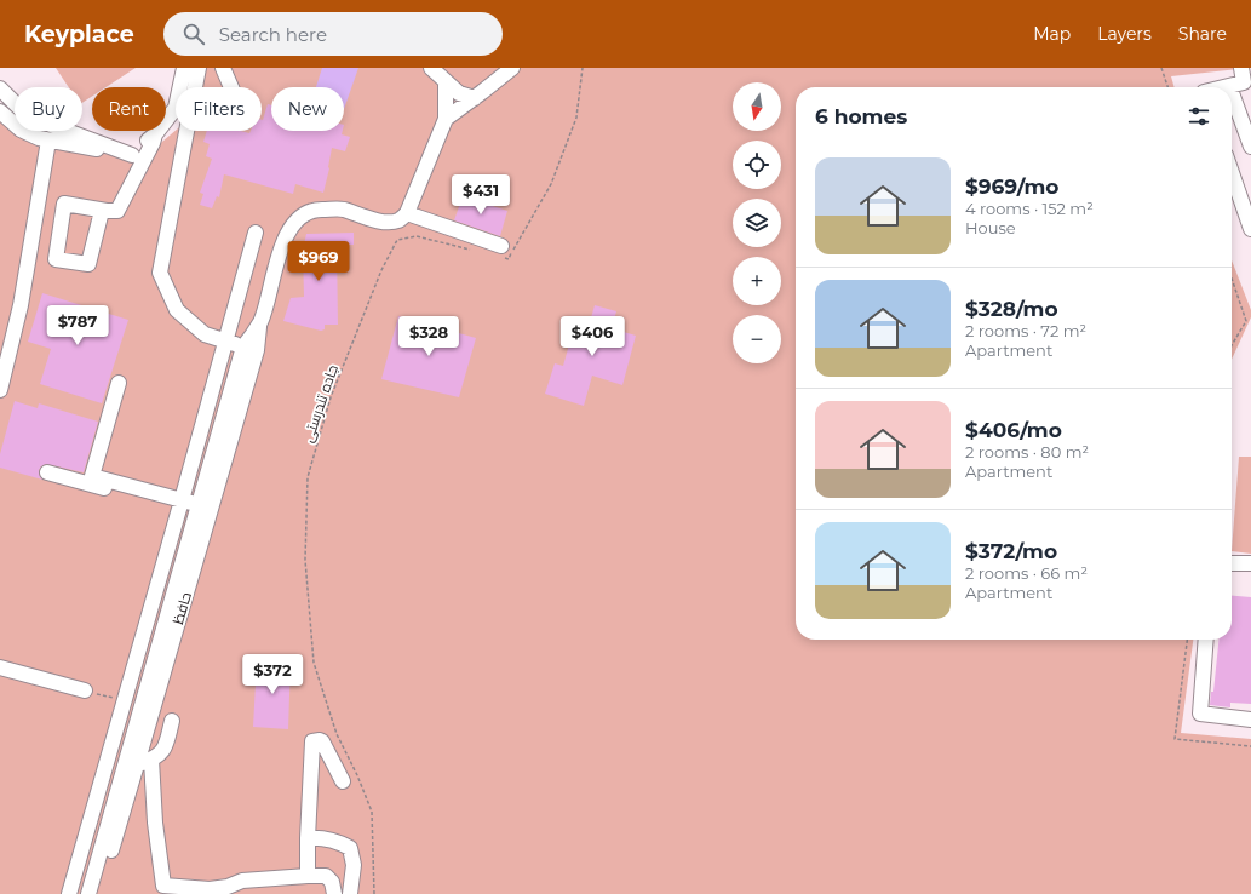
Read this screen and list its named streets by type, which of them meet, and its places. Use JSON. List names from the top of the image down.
{
  "streets": {
    "street": ["حافظ"],
    "path": ["جاده تندرستی"]
  },
  "north": "bottom",
  "page": {
    "header": "Keyplace",
    "search": "Search here",
    "nav": ["Map", "Layers", "Share"],
    "map_buttons": ["+", "−"],
    "chip": [
      "Buy",
      "Rent",
      "Filters",
      "New"
    ],
    "heading": "6 homes",
    "list": [
      {
        "name": "$969/mo",
        "note": "4 rooms · 152 m² · House"
      },
      {
        "name": "$328/mo",
        "note": "2 rooms · 72 m² · Apartment"
      },
      {
        "name": "$406/mo",
        "note": "2 rooms · 80 m² · Apartment"
      },
      {
        "name": "$372/mo",
        "note": "2 rooms · 66 m² · Apartment"
      }
    ],
    "price": [
      "$431",
      "$969",
      "$787",
      "$328",
      "$406",
      "$372"
    ]
  }
}
